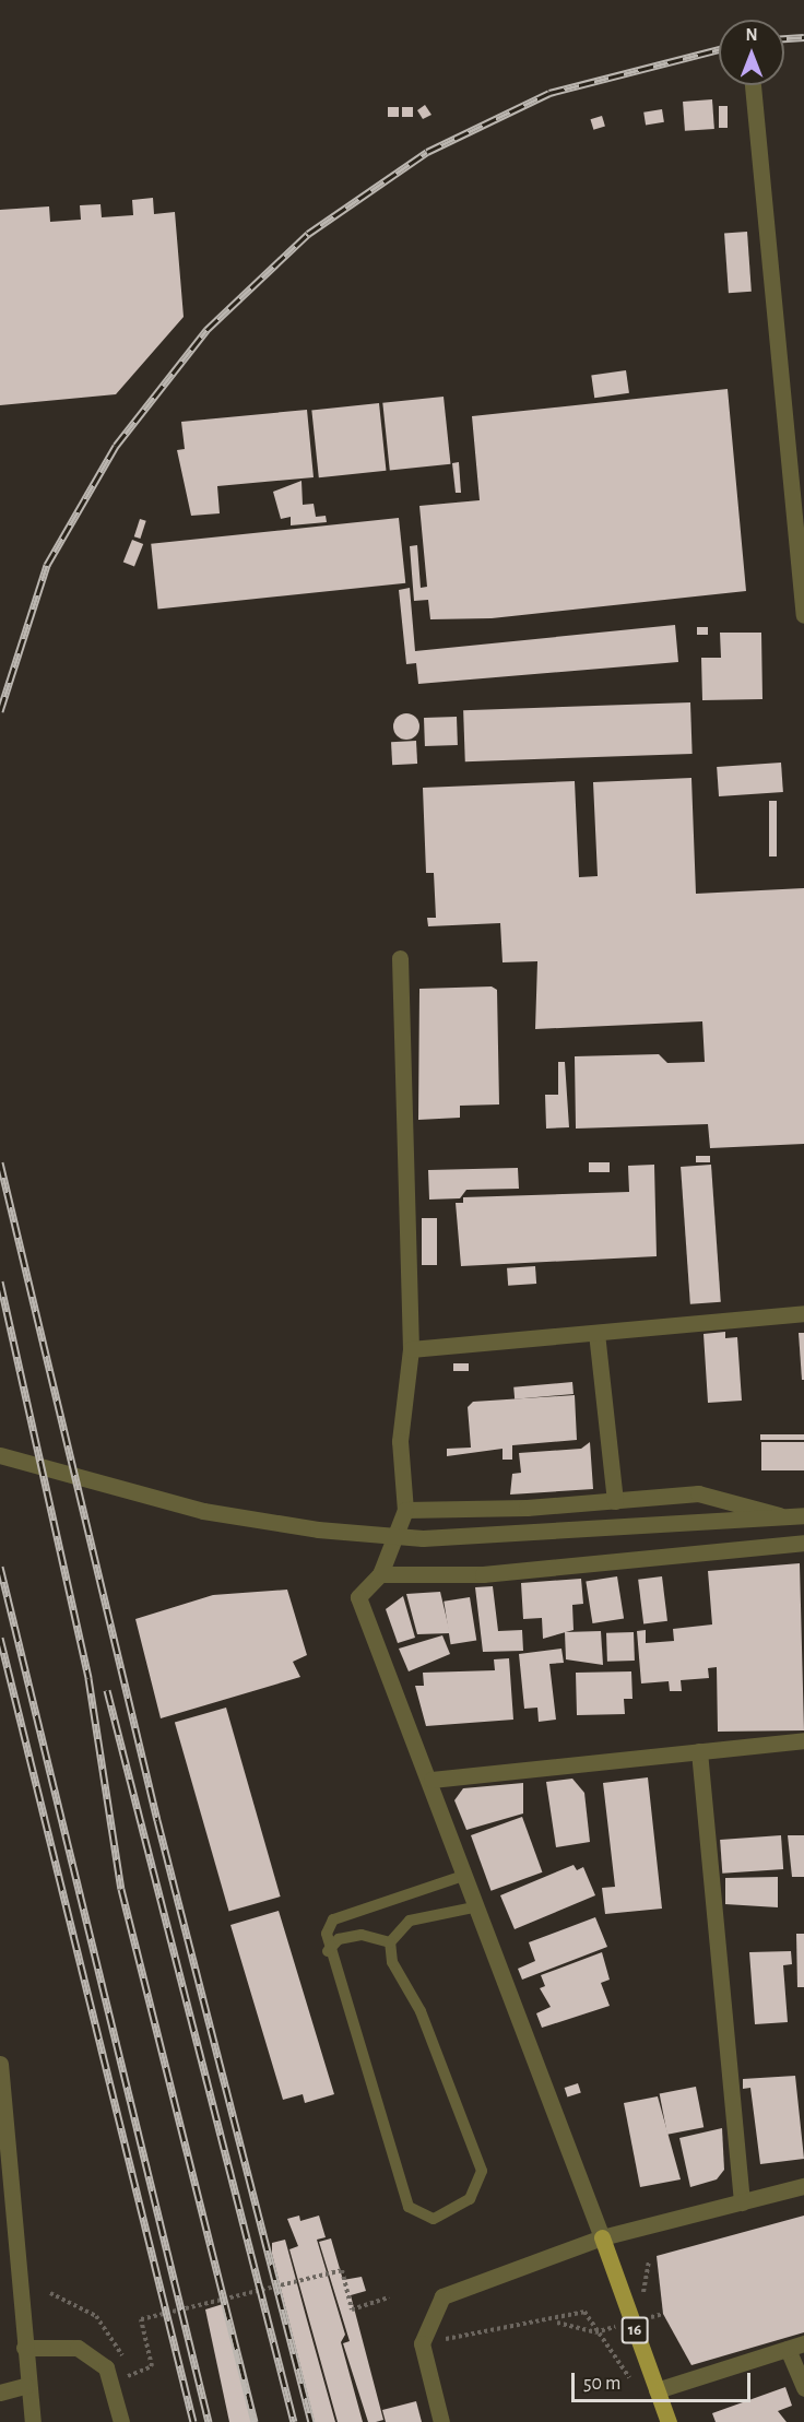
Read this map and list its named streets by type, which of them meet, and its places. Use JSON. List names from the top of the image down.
{
  "streets": {
    "main road": ["16"]
  },
  "scale_bar": "50 m",
  "north": "top"
}
